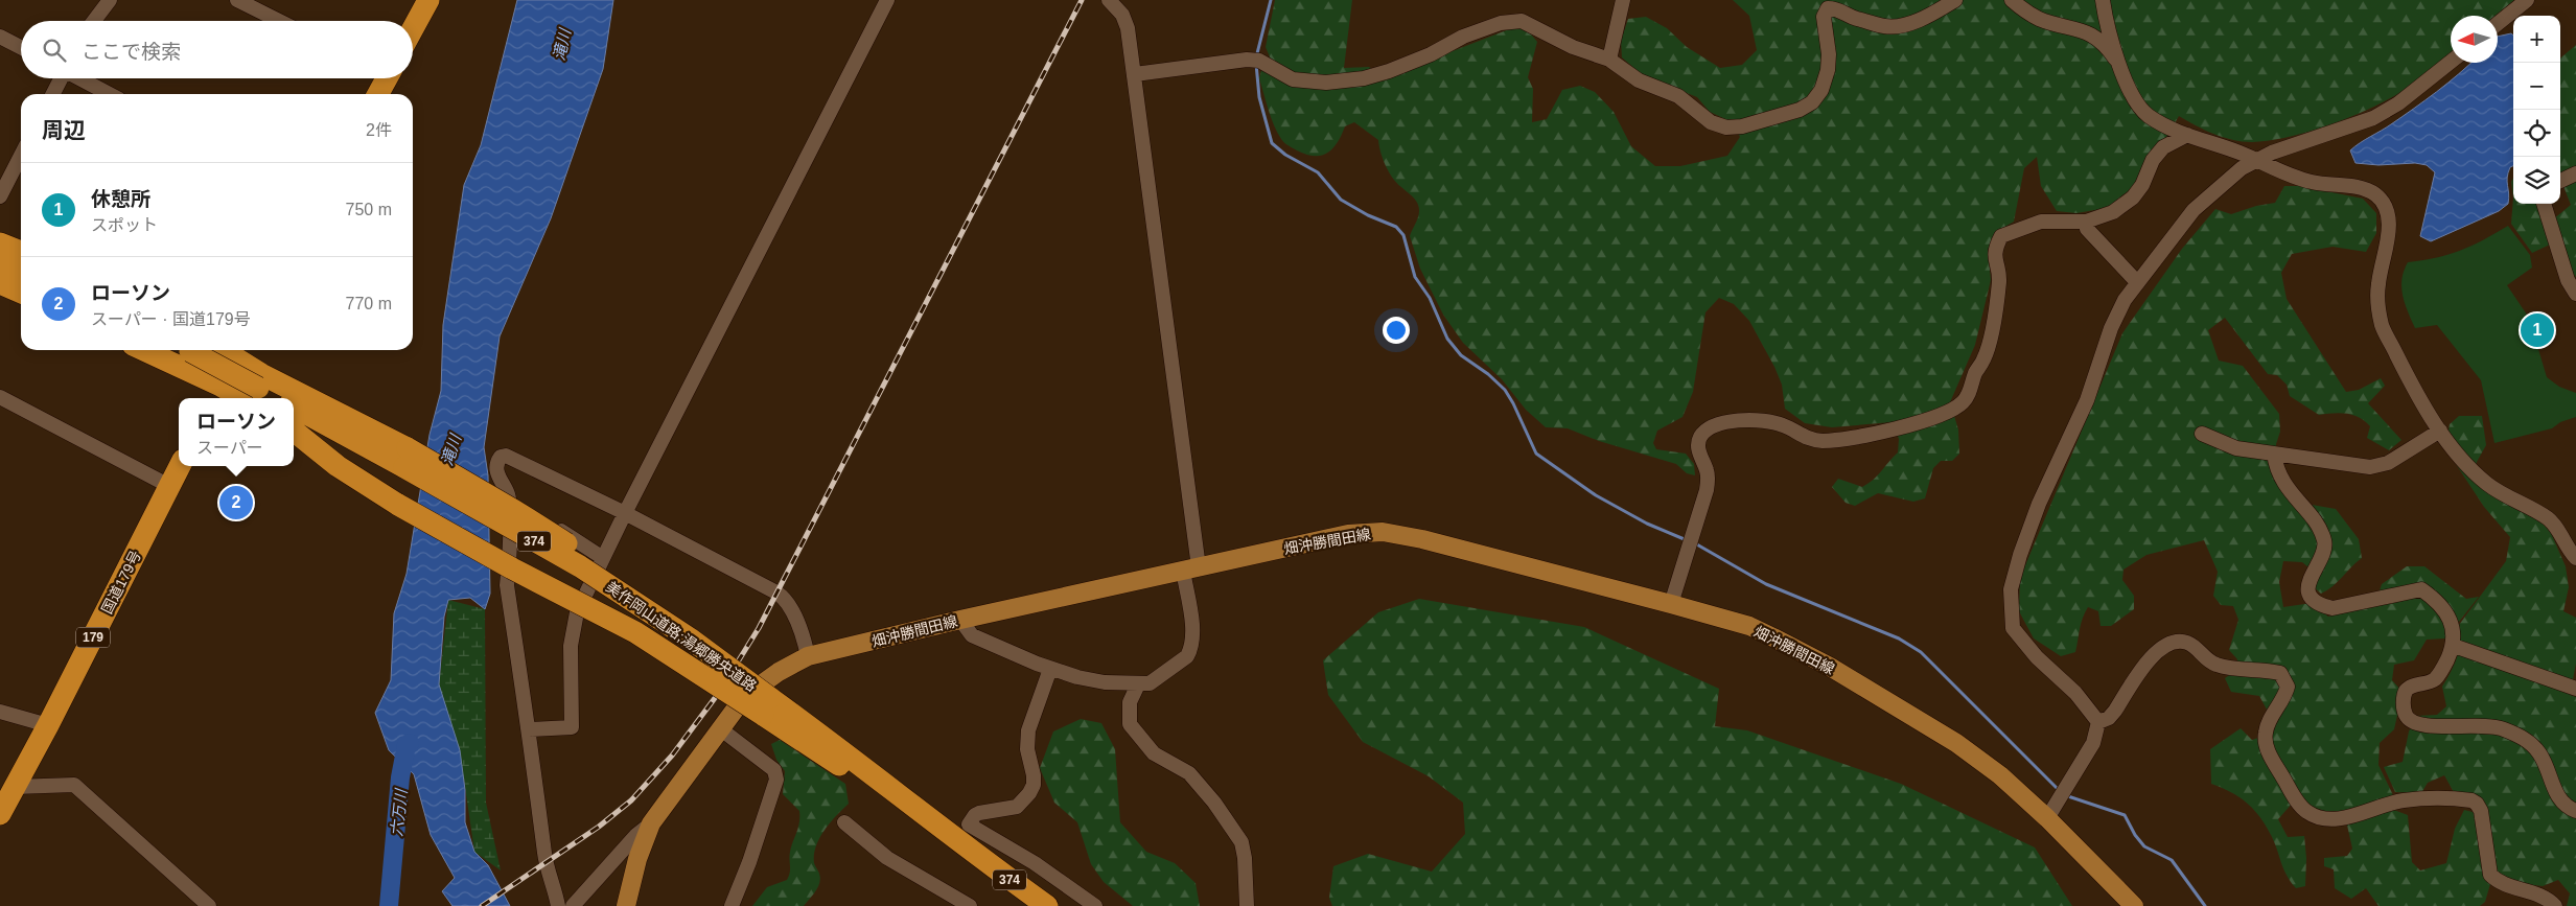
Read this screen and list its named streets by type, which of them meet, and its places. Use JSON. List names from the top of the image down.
{
  "streets": {
    "highway": [
      "374",
      "国道179号",
      "美作岡山道路;湯郷勝央道路",
      "179"
    ],
    "main road": ["畑沖勝間田線"]
  },
  "crossings": [
    ["374", "美作岡山道路;湯郷勝央道路"]
  ],
  "water": ["滝川", "六万川"],
  "north": "left",
  "page": {
    "map_buttons": ["+", "−"],
    "search": "ここで検索",
    "heading": ["周辺", "2件"],
    "list": [
      {
        "mark": "1",
        "name": "休憩所",
        "note": "スポット",
        "value": "750 m"
      },
      {
        "mark": "2",
        "name": "ローソン",
        "note": "スーパー · 国道179号",
        "value": "770 m"
      }
    ],
    "pins": ["1", "2"],
    "popup": ["ローソン", "スーパー"]
  }
}
